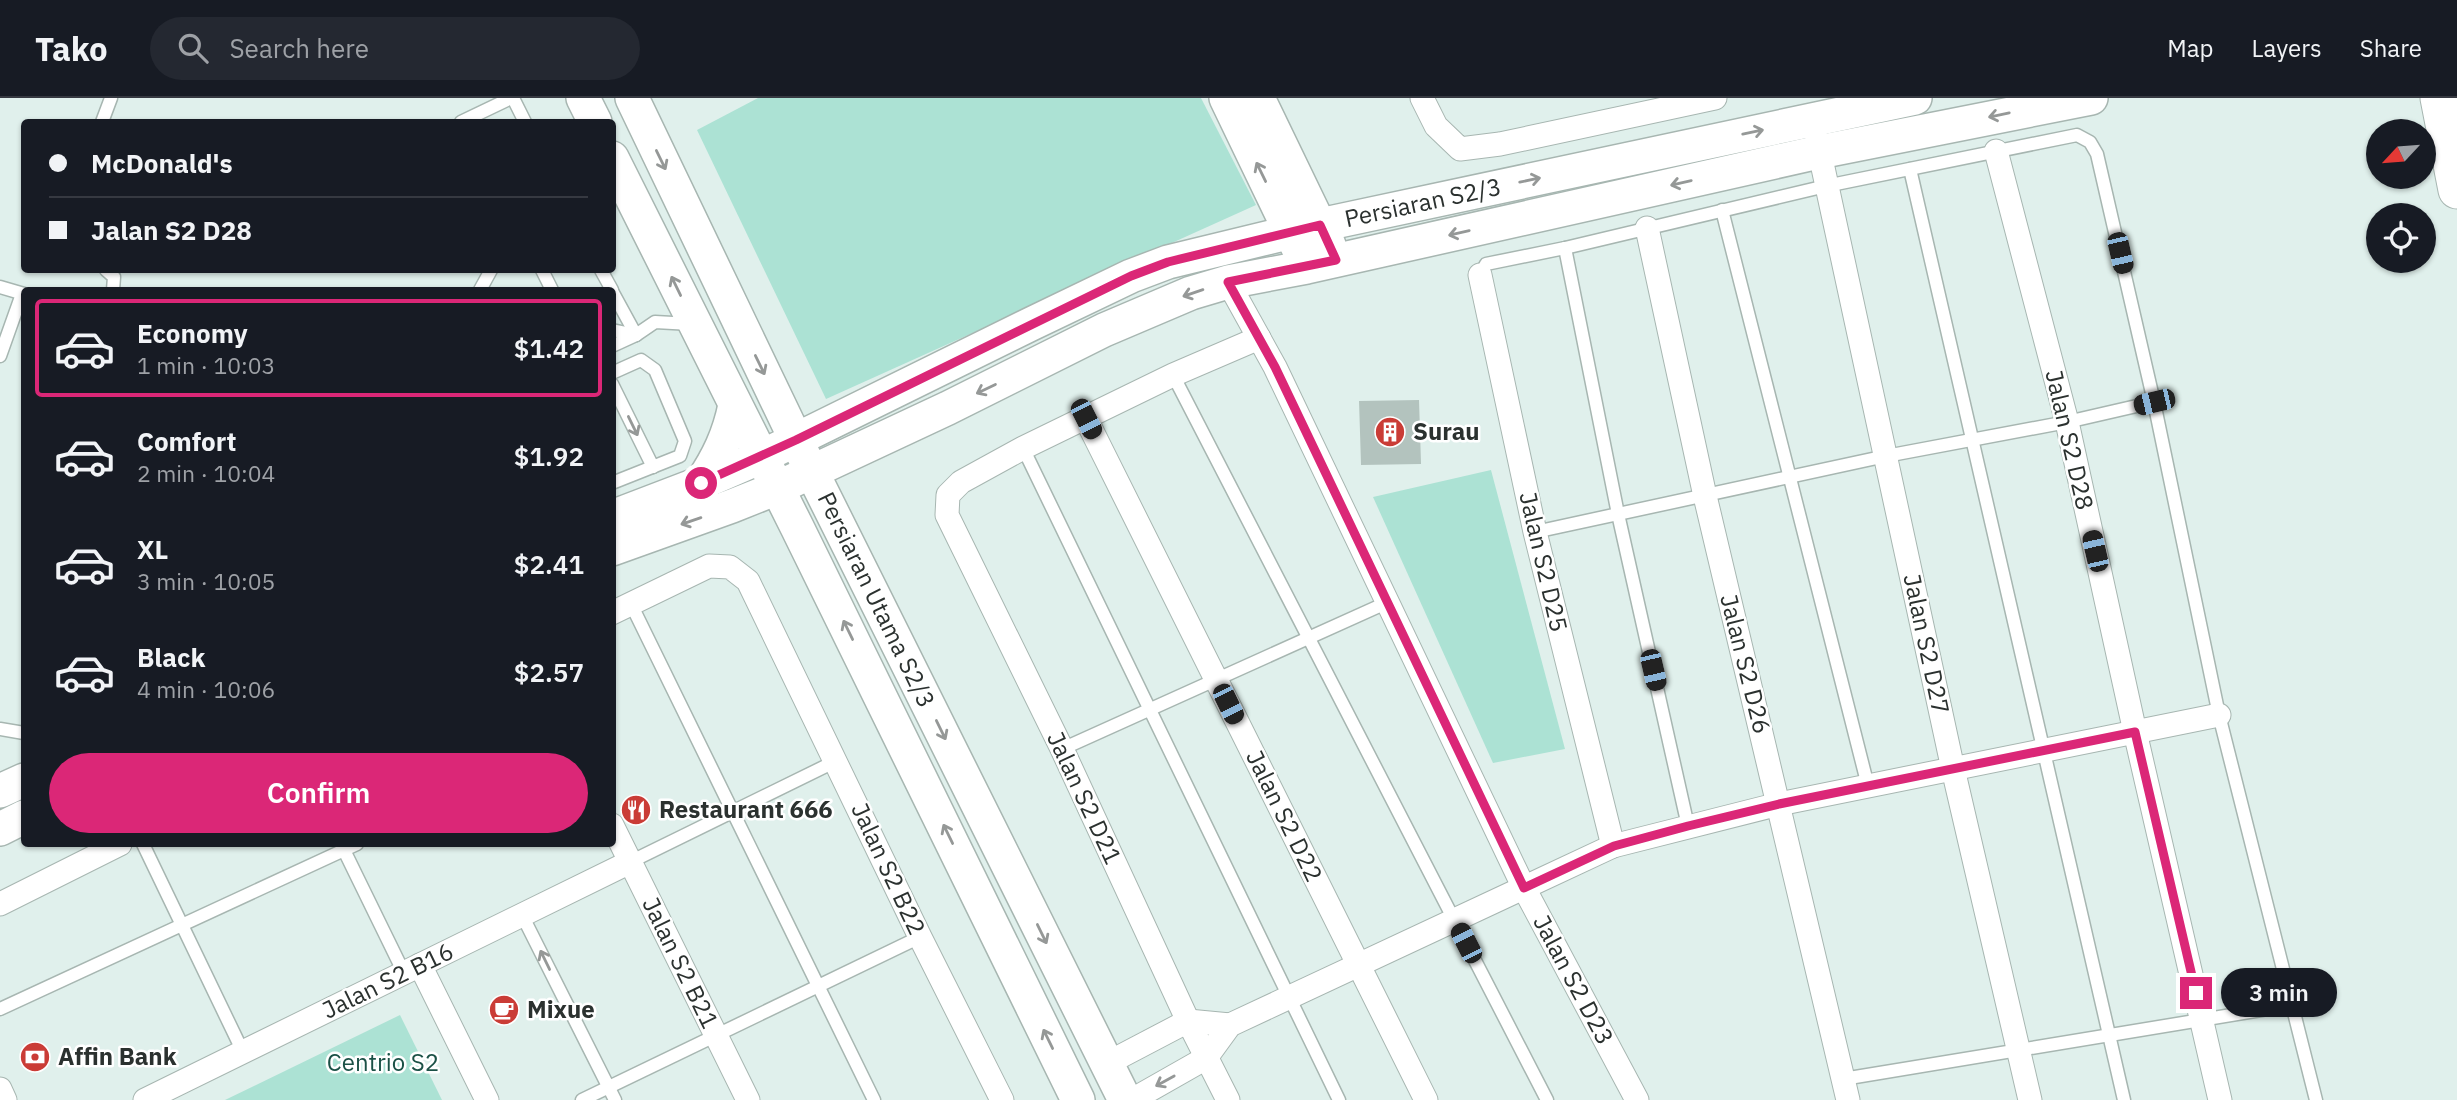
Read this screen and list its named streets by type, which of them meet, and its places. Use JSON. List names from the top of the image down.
{
  "streets": {
    "main road": ["Persiaran S2/3", "Persiaran Utama S2/3"],
    "street": [
      "Jalan S2 D28",
      "Jalan S2 D25",
      "Jalan S2 D27",
      "Jalan S2 D26",
      "Jalan S2 D21",
      "Jalan S2 D22",
      "Jalan S2 B22",
      "Jalan S2 B21",
      "Jalan S2 D23",
      "Jalan S2 B16"
    ]
  },
  "crossings": [
    ["Persiaran S2/3", "Persiaran Utama S2/3"],
    ["Persiaran S2/3", "Jalan S2 D27"],
    ["Jalan S2 B21", "Jalan S2 B16"]
  ],
  "parks": ["Centrio S2"],
  "places": {
    "building": ["Surau"],
    "restaurant": ["Restaurant 666"],
    "cafe": ["Mixue"],
    "bank": ["Affin Bank"]
  },
  "north": "bottom left",
  "page": {
    "header": "Tako",
    "search": "Search here",
    "nav": ["Map", "Layers", "Share"],
    "banner": ["McDonald's", "Jalan S2 D28"],
    "list": [
      {
        "name": "Economy",
        "note": "1 min · 10:03",
        "value": "$1.42"
      },
      {
        "name": "Comfort",
        "note": "2 min · 10:04",
        "value": "$1.92"
      },
      {
        "name": "XL",
        "note": "3 min · 10:05",
        "value": "$2.41"
      },
      {
        "name": "Black",
        "note": "4 min · 10:06",
        "value": "$2.57"
      }
    ],
    "buttons": "Confirm",
    "bubble": "3 min"
  }
}
